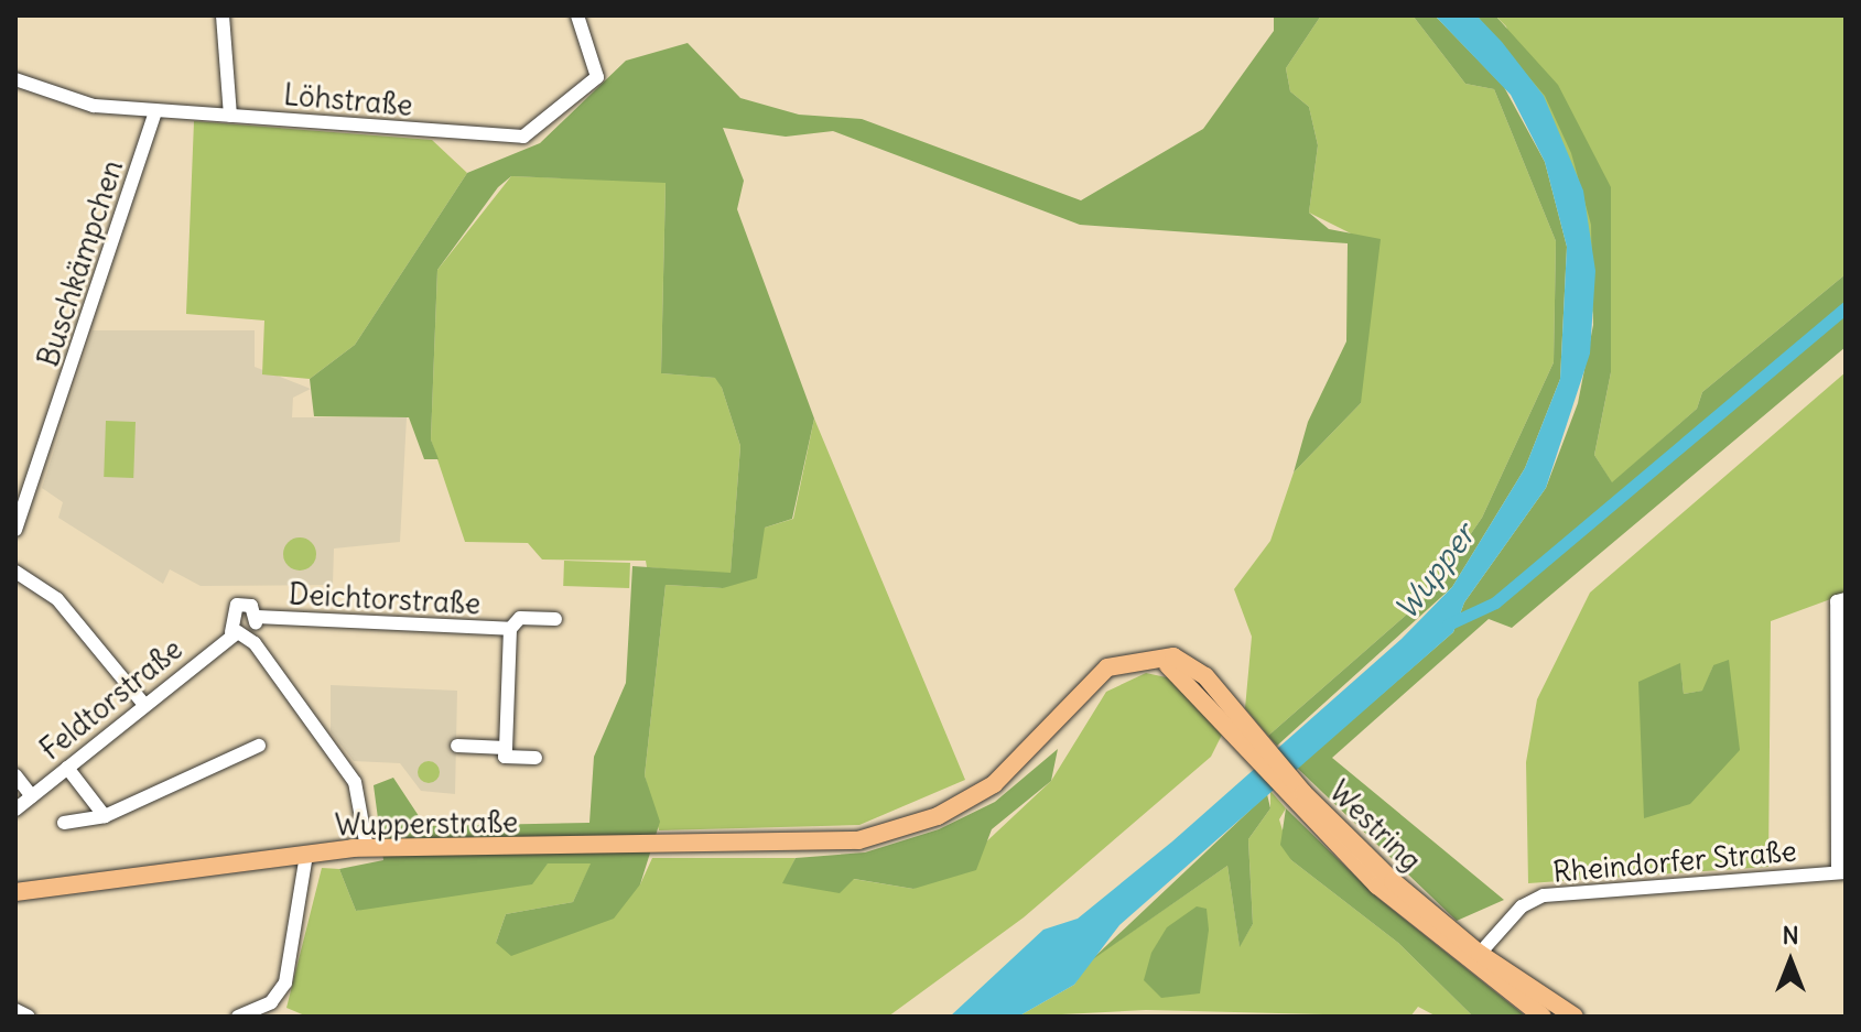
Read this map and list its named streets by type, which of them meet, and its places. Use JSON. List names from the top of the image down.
{
  "streets": {
    "main road": ["Wupperstraße", "Westring"],
    "street": [
      "Löhstraße",
      "Buschkämpchen",
      "Deichtorstraße",
      "Feldtorstraße",
      "Rheindorfer Straße"
    ]
  },
  "crossings": [
    ["Löhstraße", "Buschkämpchen"],
    ["Deichtorstraße", "Feldtorstraße"],
    ["Wupperstraße", "Westring"],
    ["Westring", "Rheindorfer Straße"]
  ],
  "water": ["Wupper"],
  "north": "top"
}
